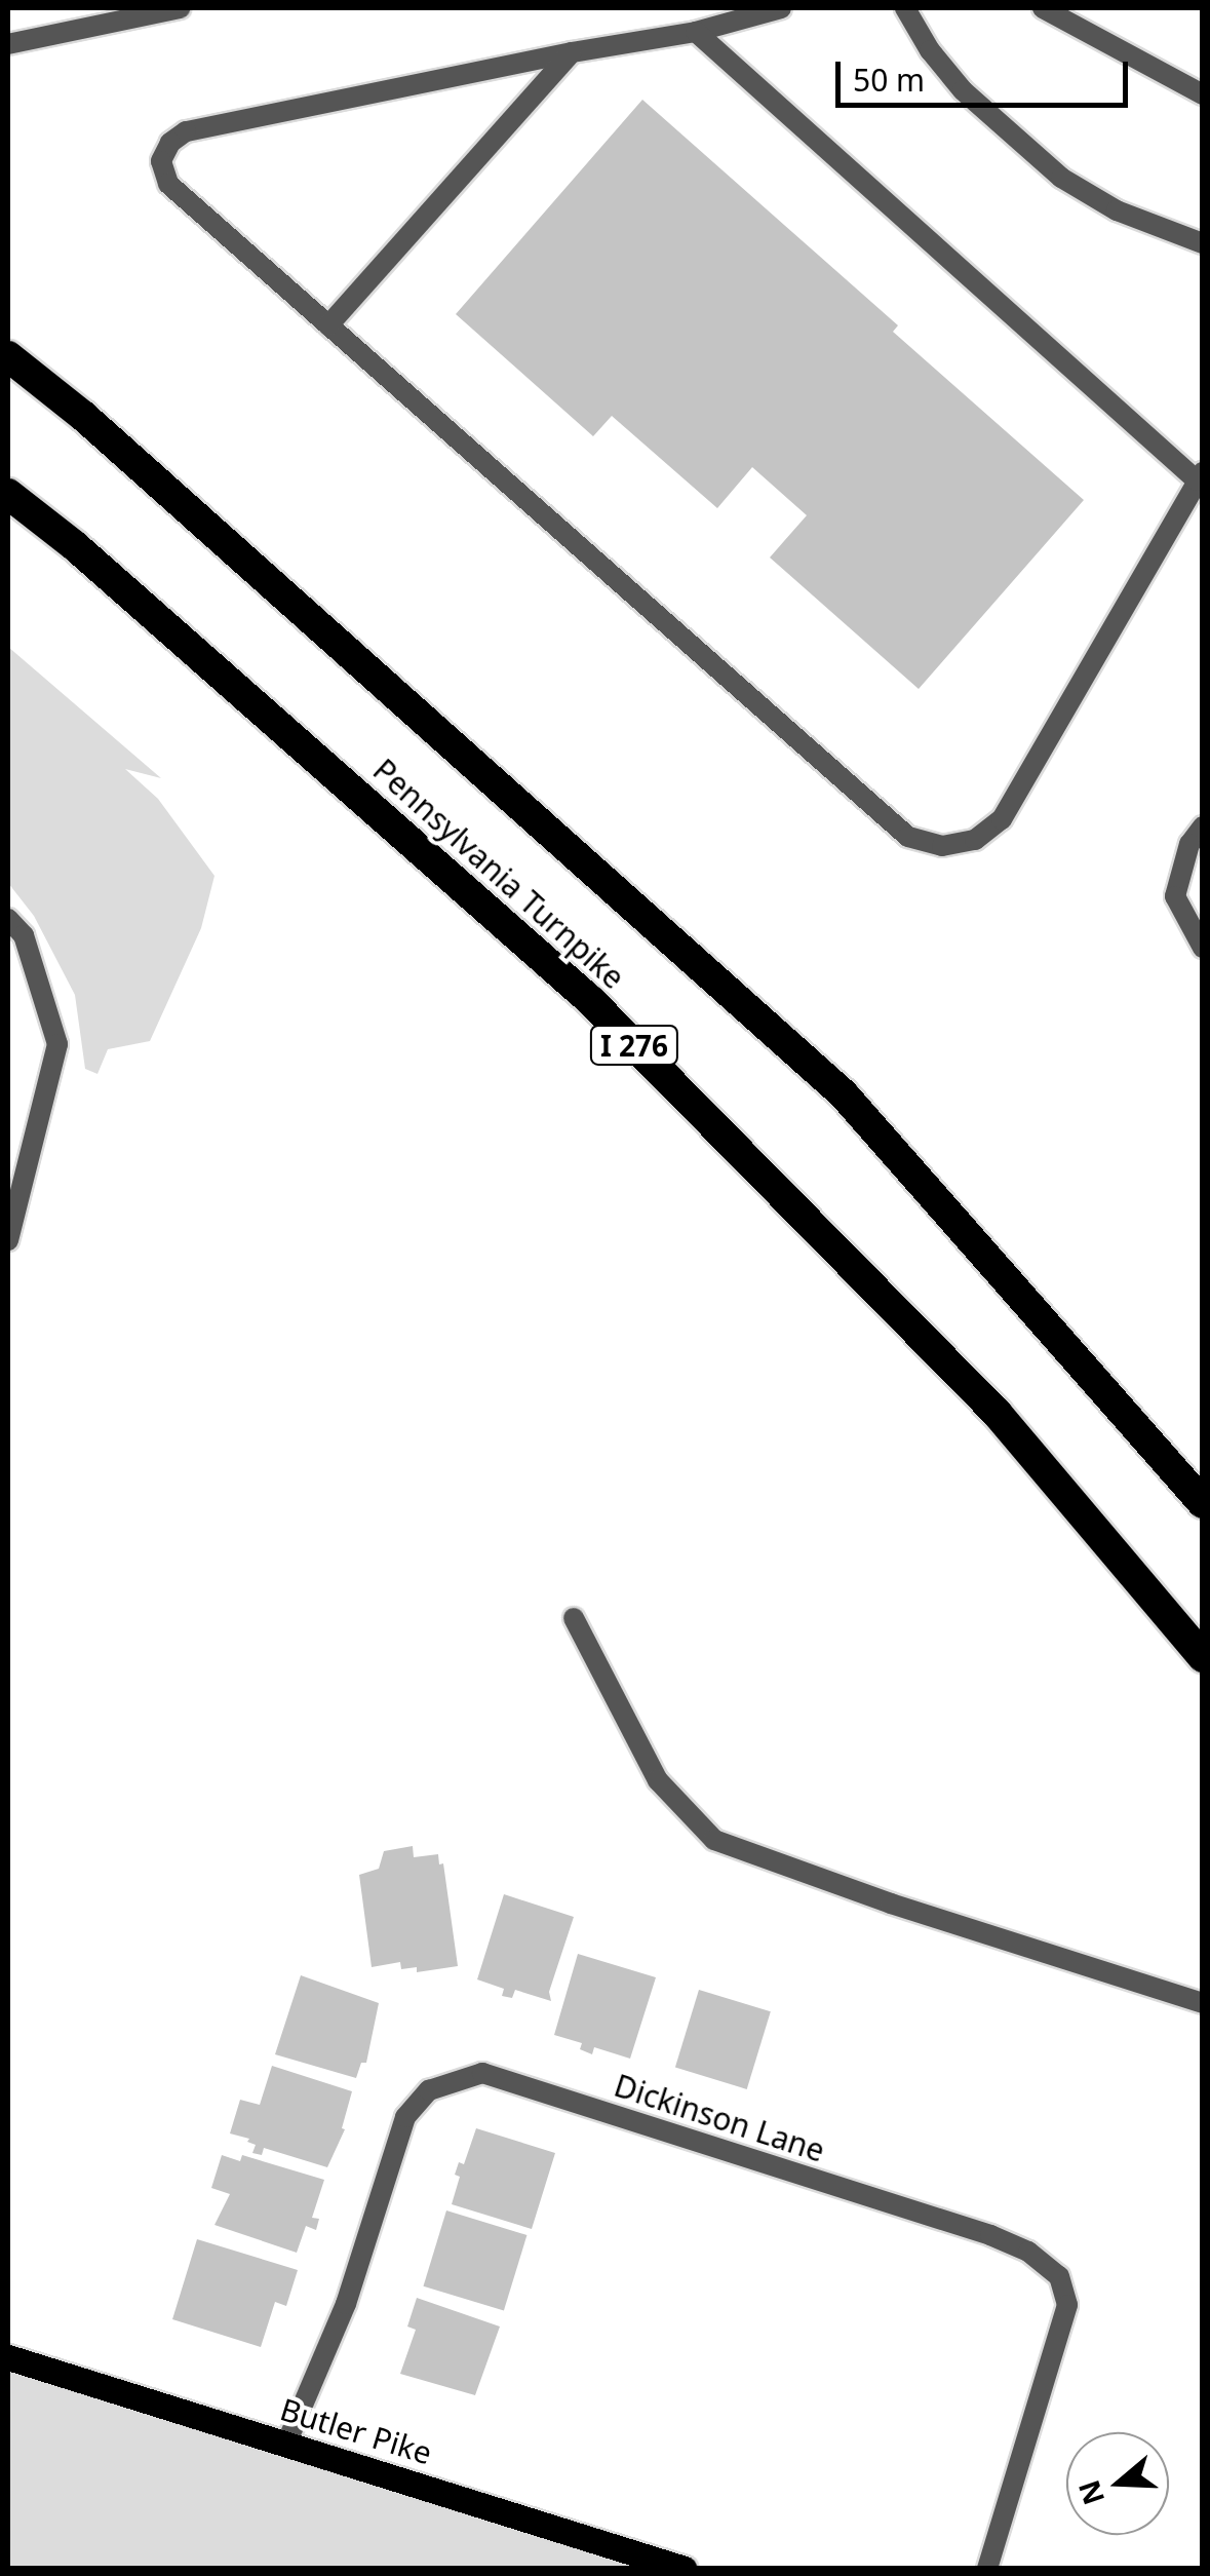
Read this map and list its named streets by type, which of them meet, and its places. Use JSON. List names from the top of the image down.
{
  "streets": {
    "highway": ["Pennsylvania Turnpike", "I 276"],
    "main road": ["Butler Pike"],
    "street": ["Dickinson Lane"]
  },
  "crossings": [
    ["Dickinson Lane", "Butler Pike"]
  ],
  "scale_bar": "50 m",
  "north": "left"
}
